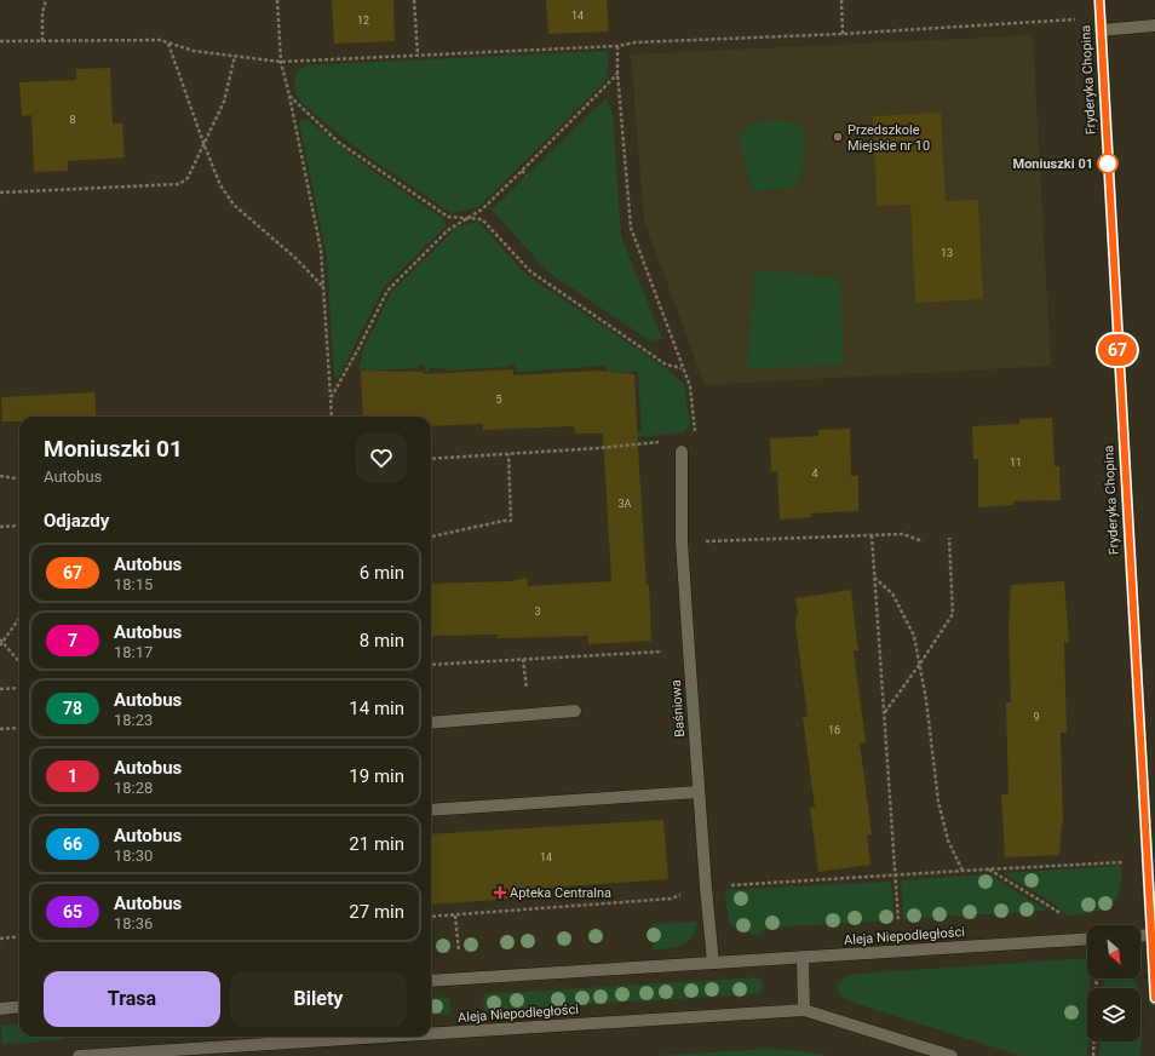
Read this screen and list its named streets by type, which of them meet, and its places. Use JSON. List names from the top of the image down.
{
  "streets": {
    "street": ["Fryderyka Chopina", "Baśniowa", "Aleja Niepodległości"]
  },
  "crossings": [
    ["Baśniowa", "Aleja Niepodległości"]
  ],
  "places": {
    "other": ["Przedszkole Miejskie nr 10", "Moniuszki 01"],
    "health": ["Apteka Centralna"]
  },
  "lines": ["bus line 67"],
  "house_numbers": [
    "14",
    "12",
    "8",
    "13",
    "5",
    "11",
    "4",
    "3A",
    "3",
    "9",
    "16",
    "14"
  ],
  "north": "bottom right",
  "page": {
    "on_map": "67",
    "heading": [
      ["Moniuszki 01", "Autobus"],
      "Odjazdy"
    ],
    "list": [
      {
        "mark": "67",
        "name": "Autobus",
        "note": "18:15",
        "value": "6 min"
      },
      {
        "mark": "7",
        "name": "Autobus",
        "note": "18:17",
        "value": "8 min"
      },
      {
        "mark": "78",
        "name": "Autobus",
        "note": "18:23",
        "value": "14 min"
      },
      {
        "mark": "1",
        "name": "Autobus",
        "note": "18:28",
        "value": "19 min"
      },
      {
        "mark": "66",
        "name": "Autobus",
        "note": "18:30",
        "value": "21 min"
      },
      {
        "mark": "65",
        "name": "Autobus",
        "note": "18:36",
        "value": "27 min"
      }
    ],
    "buttons": ["Trasa", "Bilety"]
  }
}
